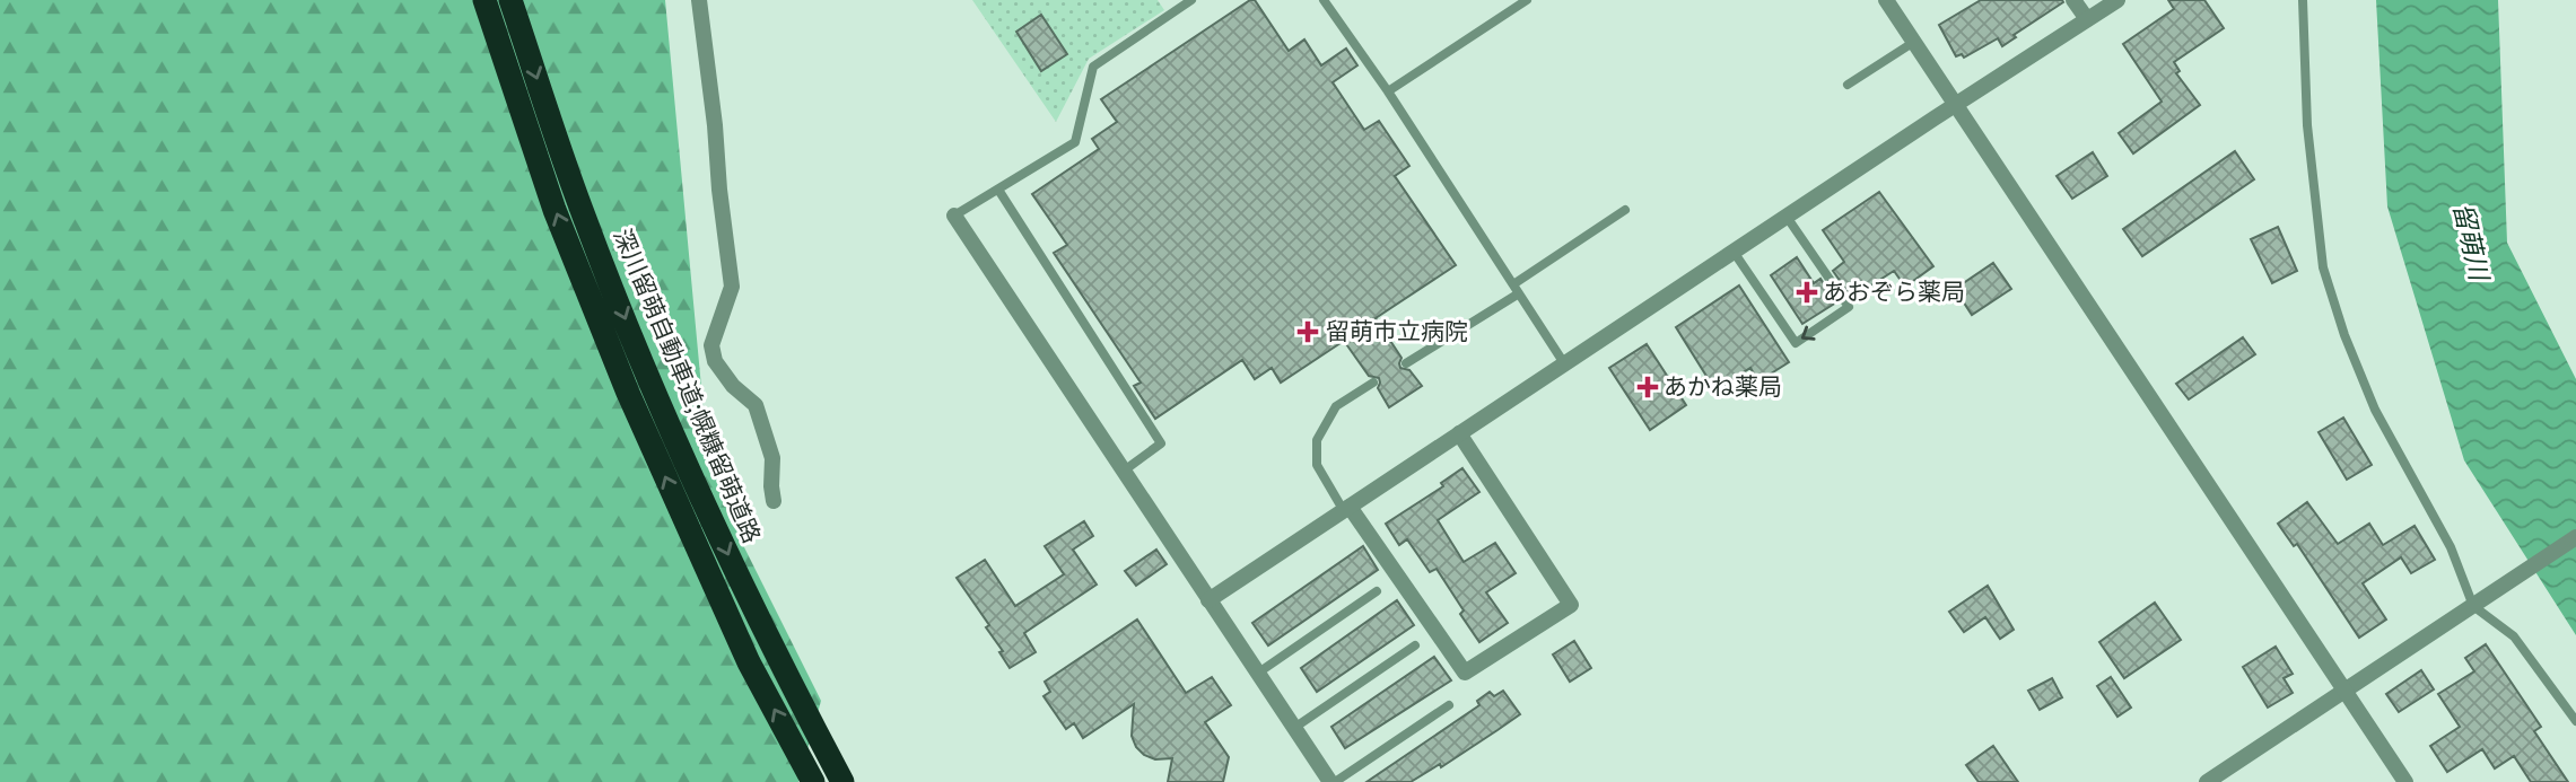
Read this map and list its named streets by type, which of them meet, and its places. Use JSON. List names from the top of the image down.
{
  "streets": {
    "highway": ["深川留萌自動車道;幌糠留萌道路"]
  },
  "water": ["留萌川"],
  "places": {
    "health": ["あおぞら薬局", "留萌市立病院", "あかね薬局"]
  }
}
